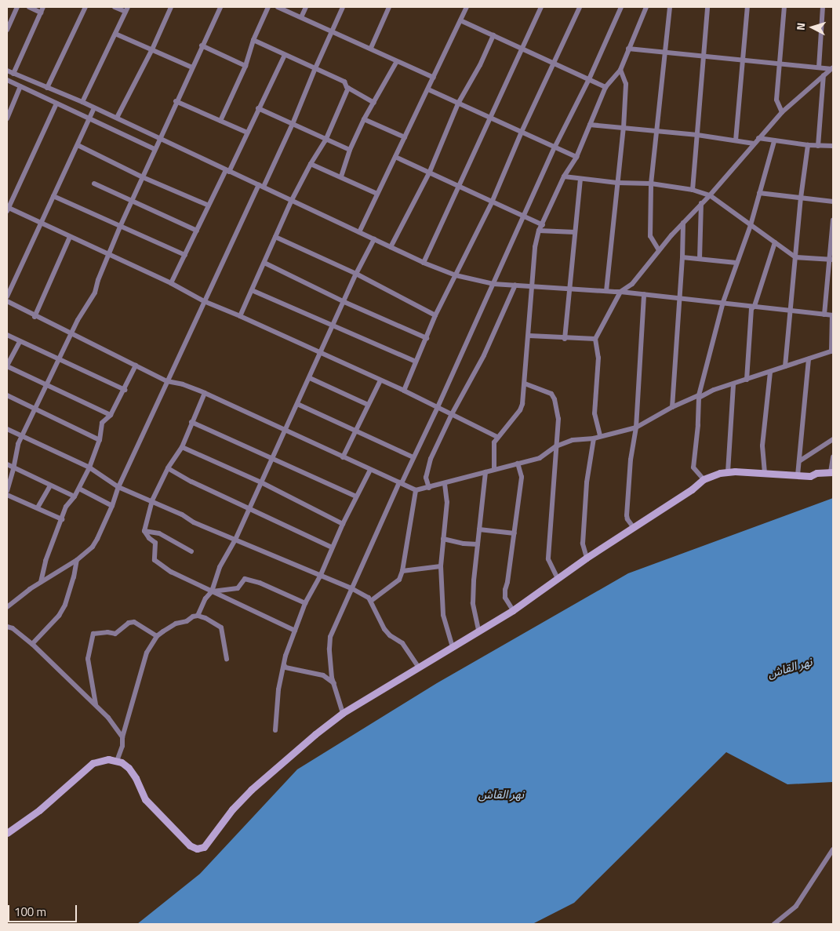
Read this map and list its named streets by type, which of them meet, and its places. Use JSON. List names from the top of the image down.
{
  "water": ["نهر القاش"],
  "scale_bar": "100 m",
  "north": "left"
}
